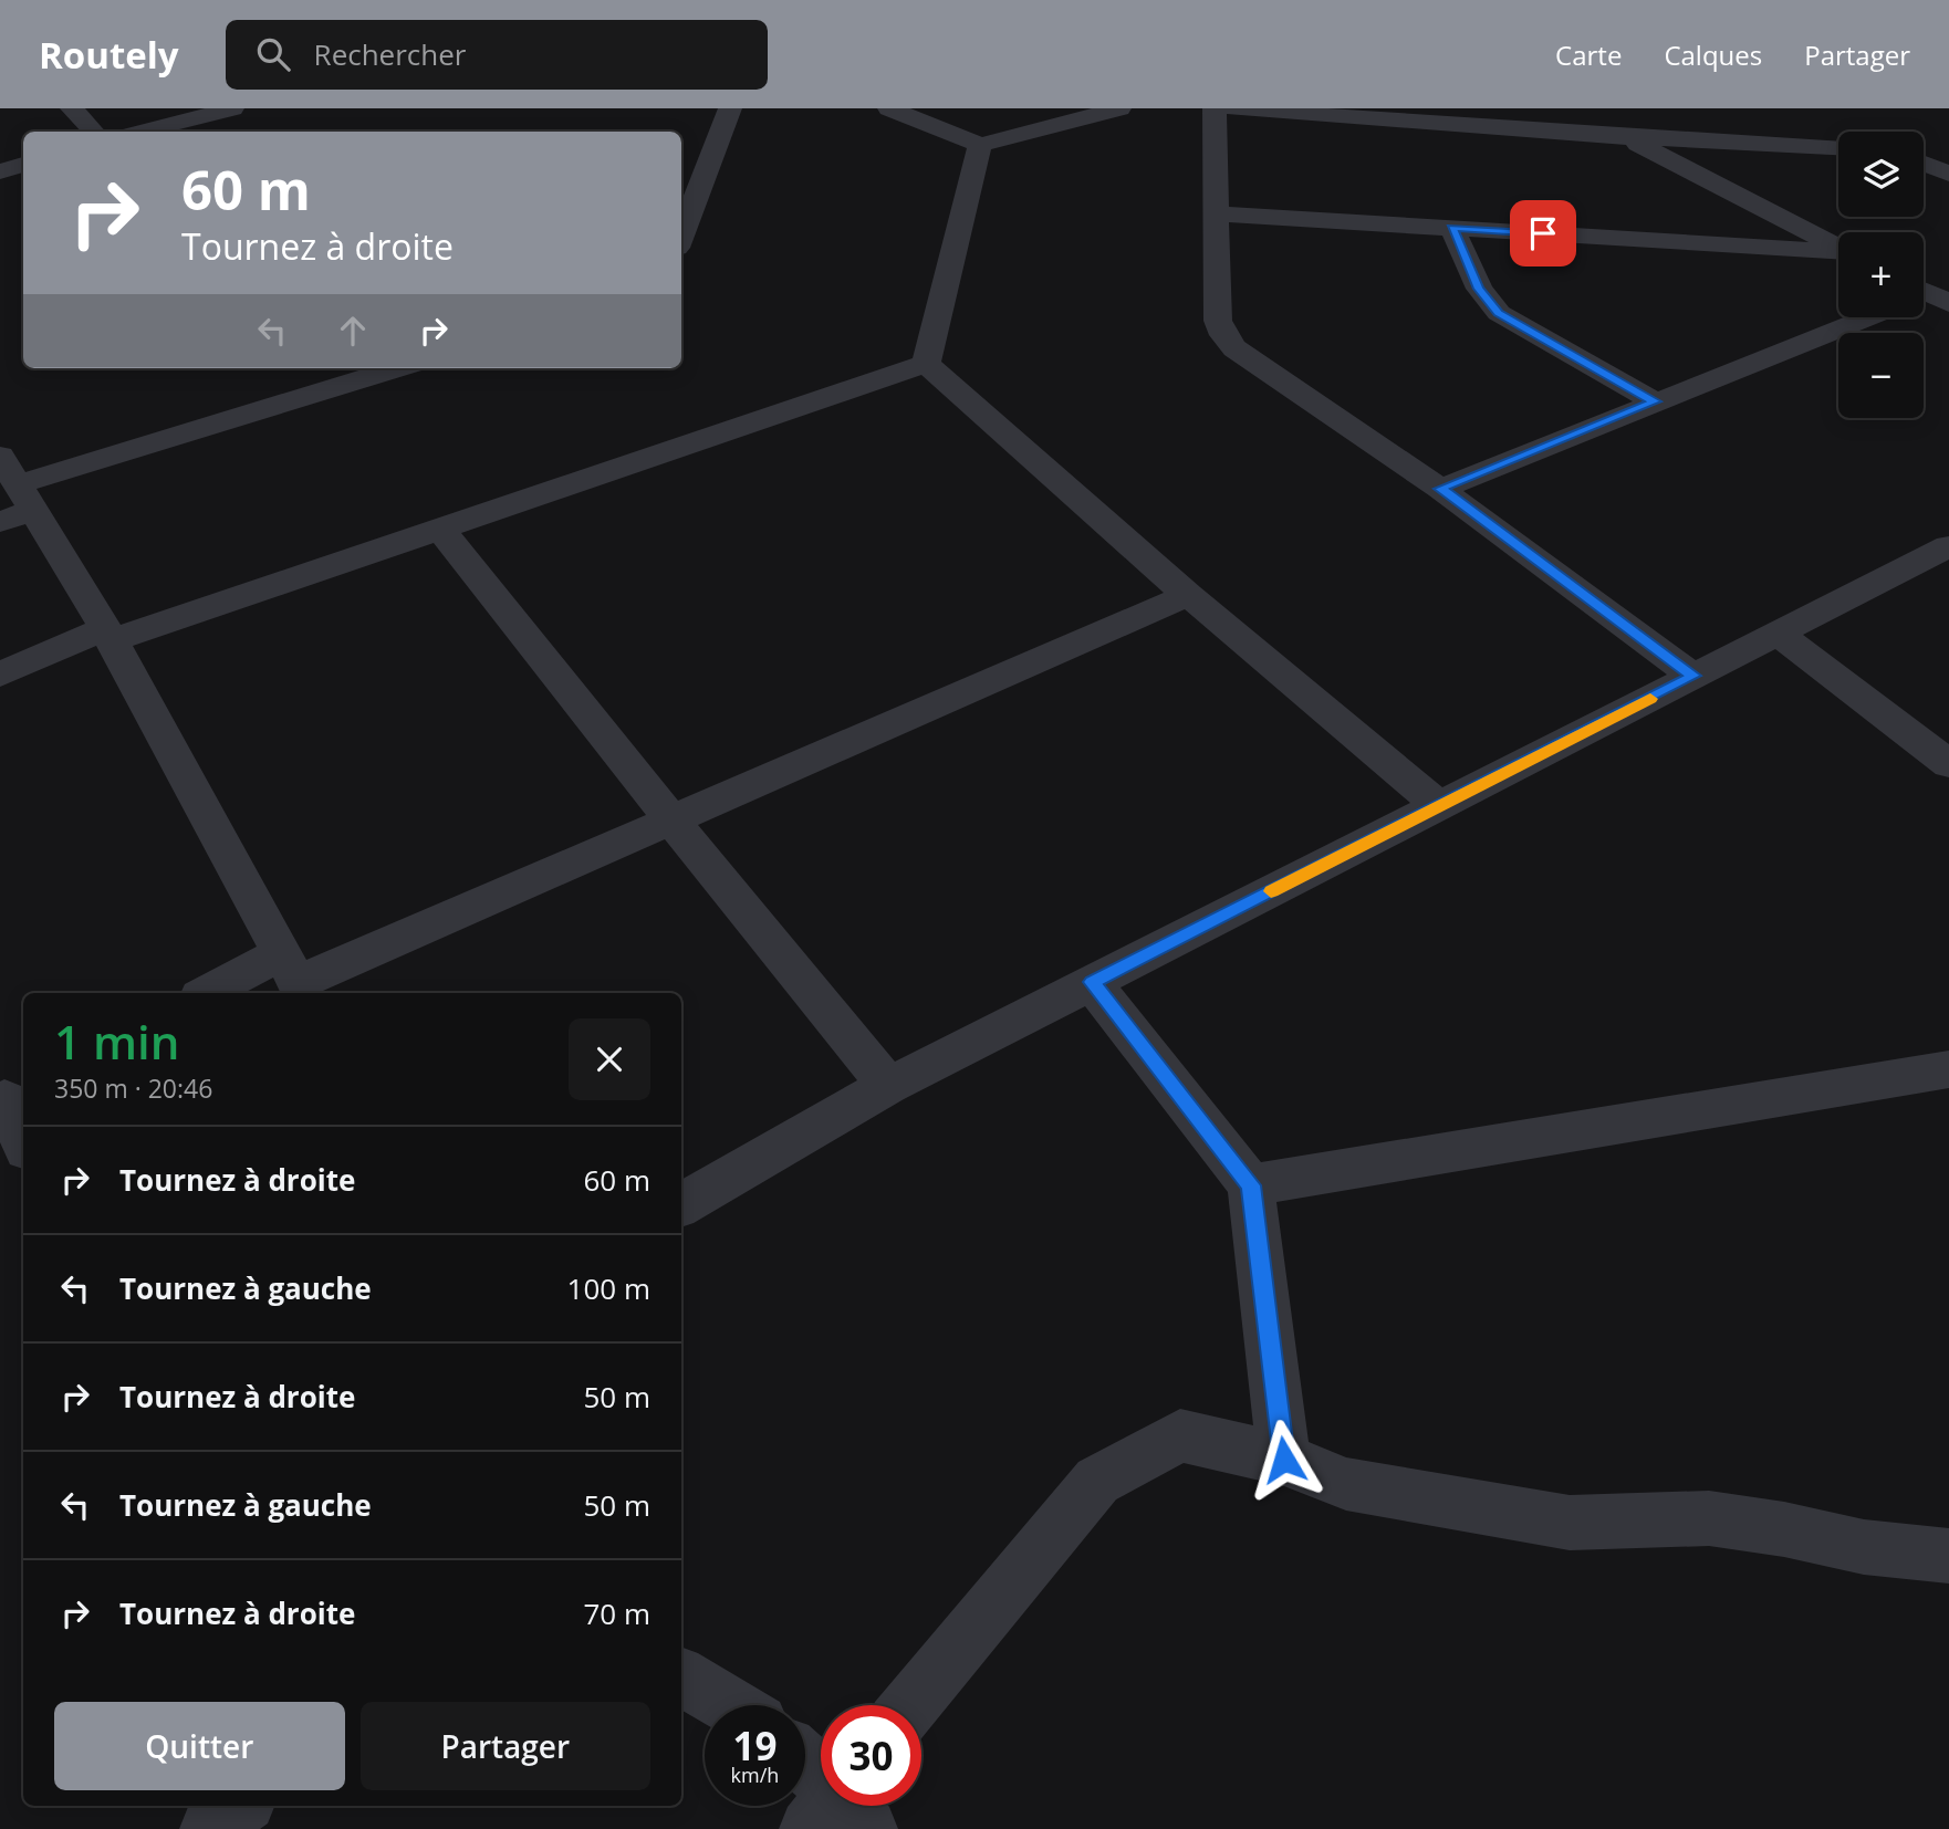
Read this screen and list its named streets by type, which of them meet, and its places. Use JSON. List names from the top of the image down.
{
  "page": {
    "header": "Routely",
    "search": "Rechercher",
    "nav": ["Carte", "Calques", "Partager"],
    "map_buttons": ["+", "−"],
    "turn": ["60 m", "Tournez à droite"],
    "heading": ["1 min", "350 m · 20:46"],
    "list": [
      {
        "name": "Tournez à droite",
        "value": "60 m"
      },
      {
        "name": "Tournez à gauche",
        "value": "100 m"
      },
      {
        "name": "Tournez à droite",
        "value": "50 m"
      },
      {
        "name": "Tournez à gauche",
        "value": "50 m"
      },
      {
        "name": "Tournez à droite",
        "value": "70 m"
      }
    ],
    "buttons": ["Quitter", "Partager"],
    "speed": "19 km/h",
    "limit": "30"
  }
}
